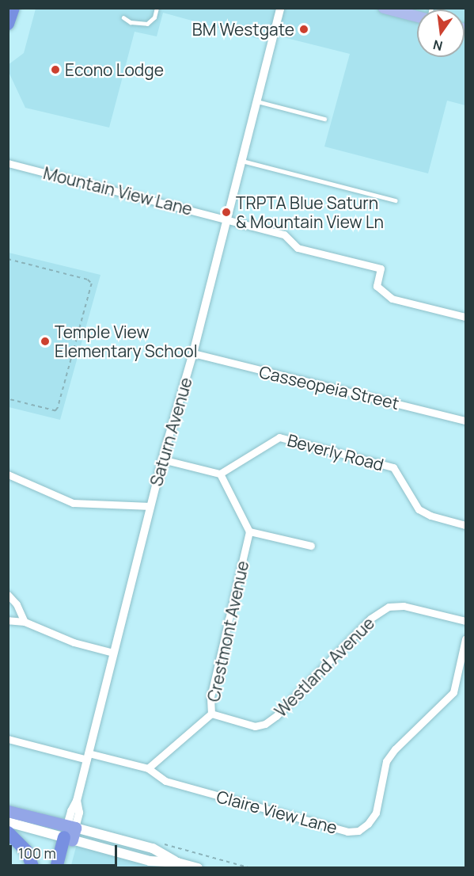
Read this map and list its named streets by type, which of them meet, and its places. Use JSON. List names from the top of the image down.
{
  "streets": {
    "street": [
      "Mountain View Lane",
      "Casseopeia Street",
      "Saturn Avenue",
      "Beverly Road",
      "Crestmont Avenue",
      "Westland Avenue",
      "Claire View Lane"
    ]
  },
  "crossings": [
    ["Mountain View Lane", "Saturn Avenue"],
    ["Casseopeia Street", "Saturn Avenue"],
    ["Saturn Avenue", "Claire View Lane"],
    ["Crestmont Avenue", "Westland Avenue"],
    ["Crestmont Avenue", "Claire View Lane"]
  ],
  "places": [
    "BM Westgate",
    "Econo Lodge",
    "TRPTA Blue Saturn & Mountain View Ln",
    "Temple View Elementary School"
  ],
  "scale_bar": "100 m",
  "north": "bottom"
}
